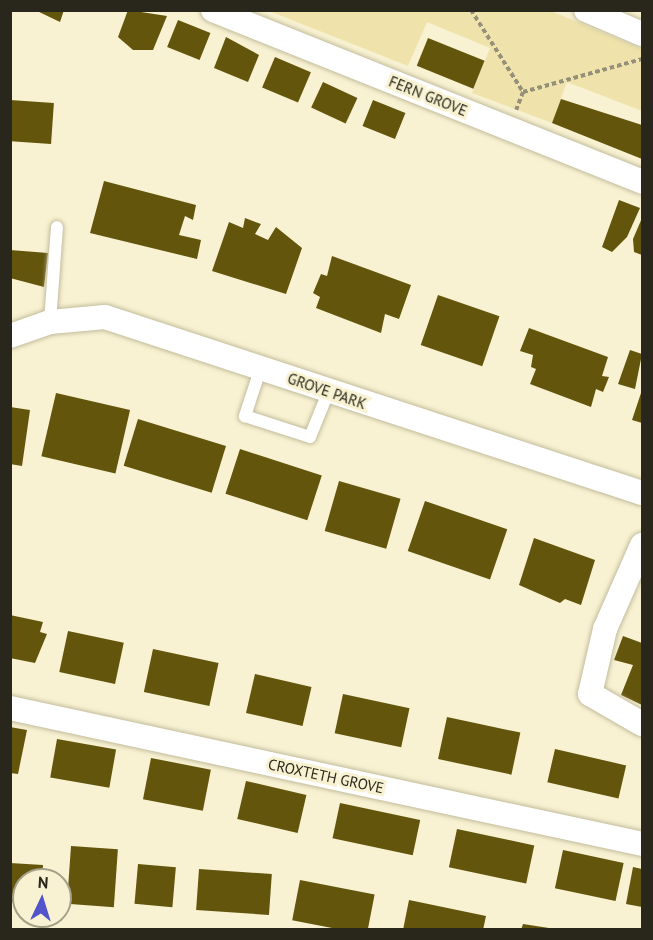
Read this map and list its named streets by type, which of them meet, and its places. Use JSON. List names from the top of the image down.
{
  "streets": {
    "street": ["FERN GROVE", "GROVE PARK", "CROXTETH GROVE"]
  },
  "north": "top"
}
